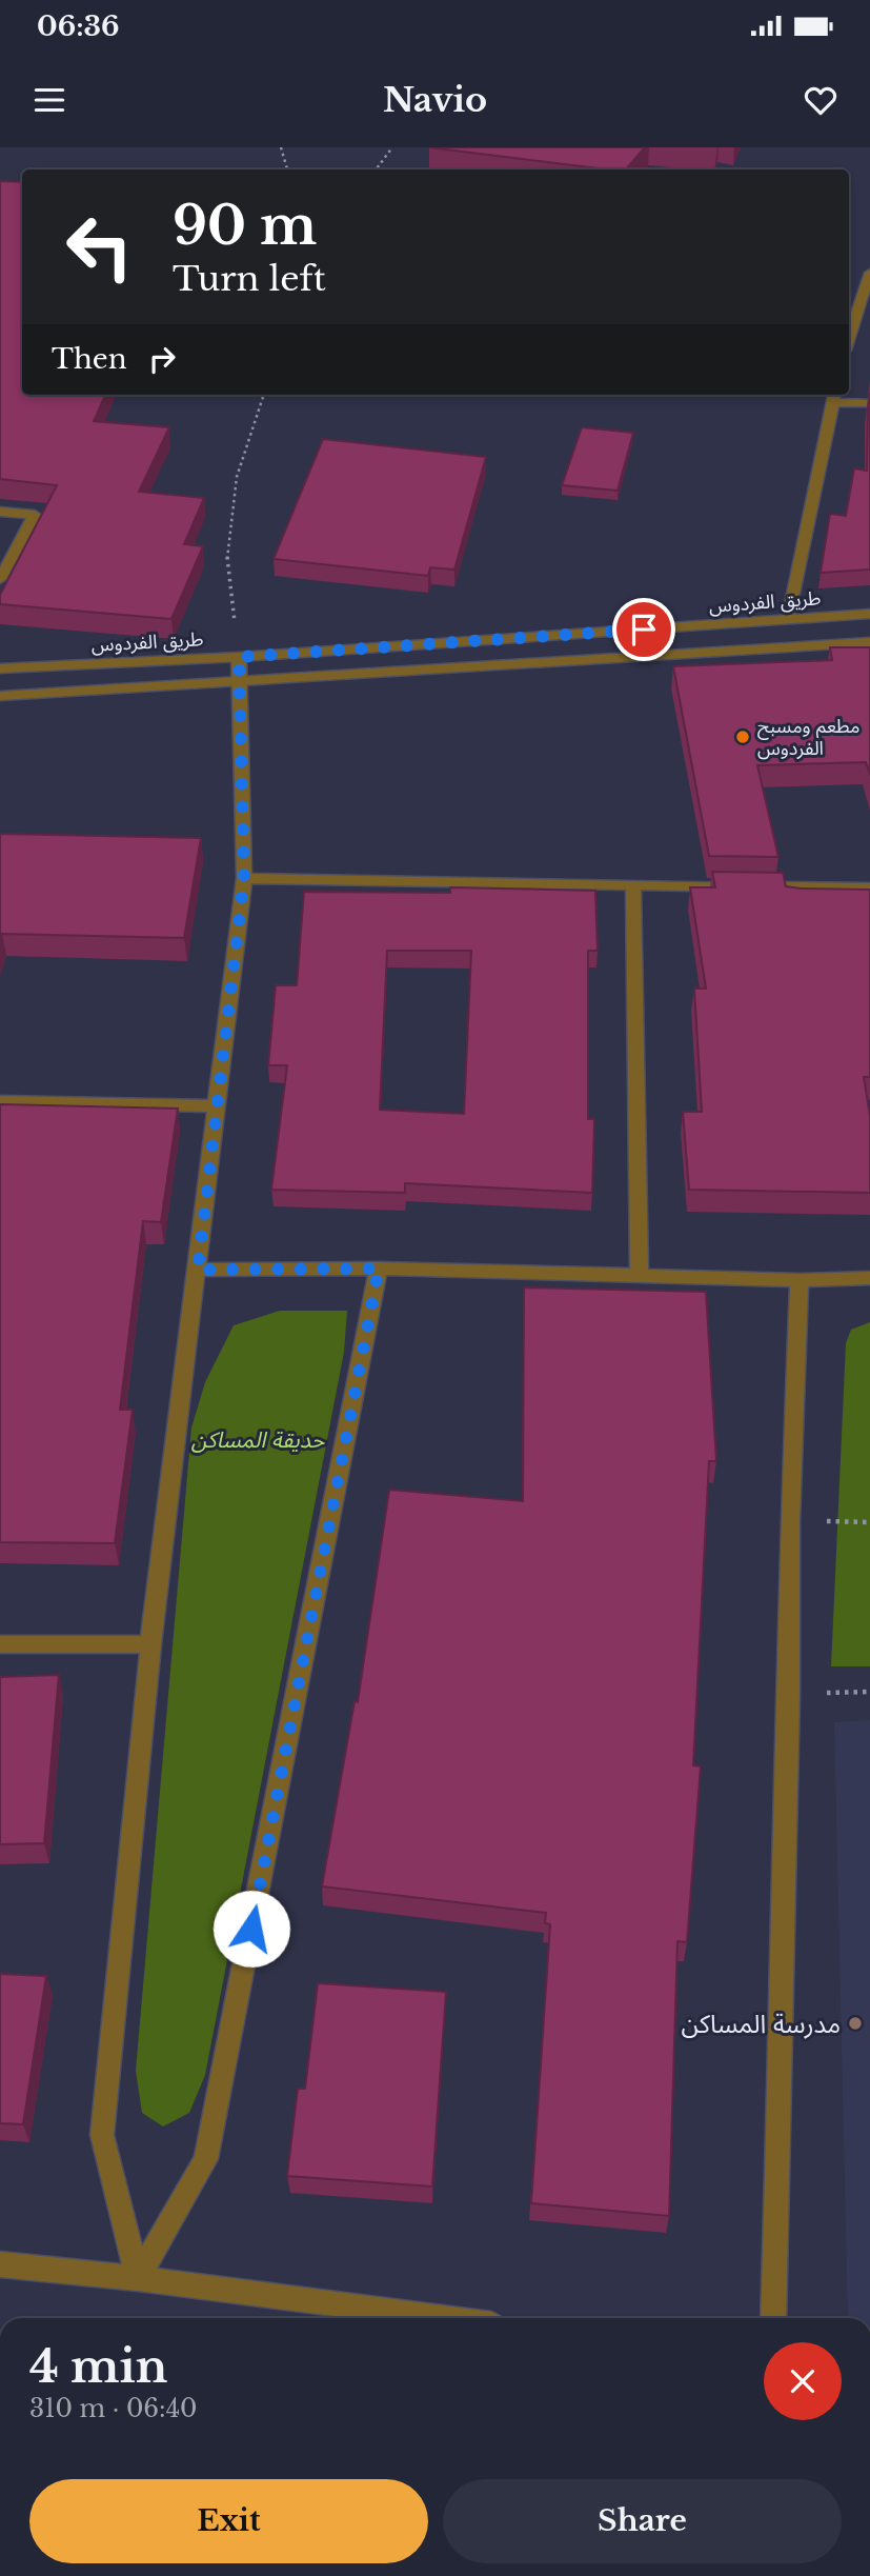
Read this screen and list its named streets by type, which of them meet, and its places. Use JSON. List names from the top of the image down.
{
  "streets": {
    "street": ["طريق الفردوس"]
  },
  "parks": ["حديقة المساكن"],
  "places": ["مطعم ومسبح الفردوس", "مدرسة المساكن"],
  "page": {
    "status": "06:36",
    "header": "Navio",
    "turn": ["90 m", "Turn left"],
    "then": "Then",
    "heading": ["4 min", "310 m · 06:40"],
    "buttons": ["Exit", "Share"]
  }
}
